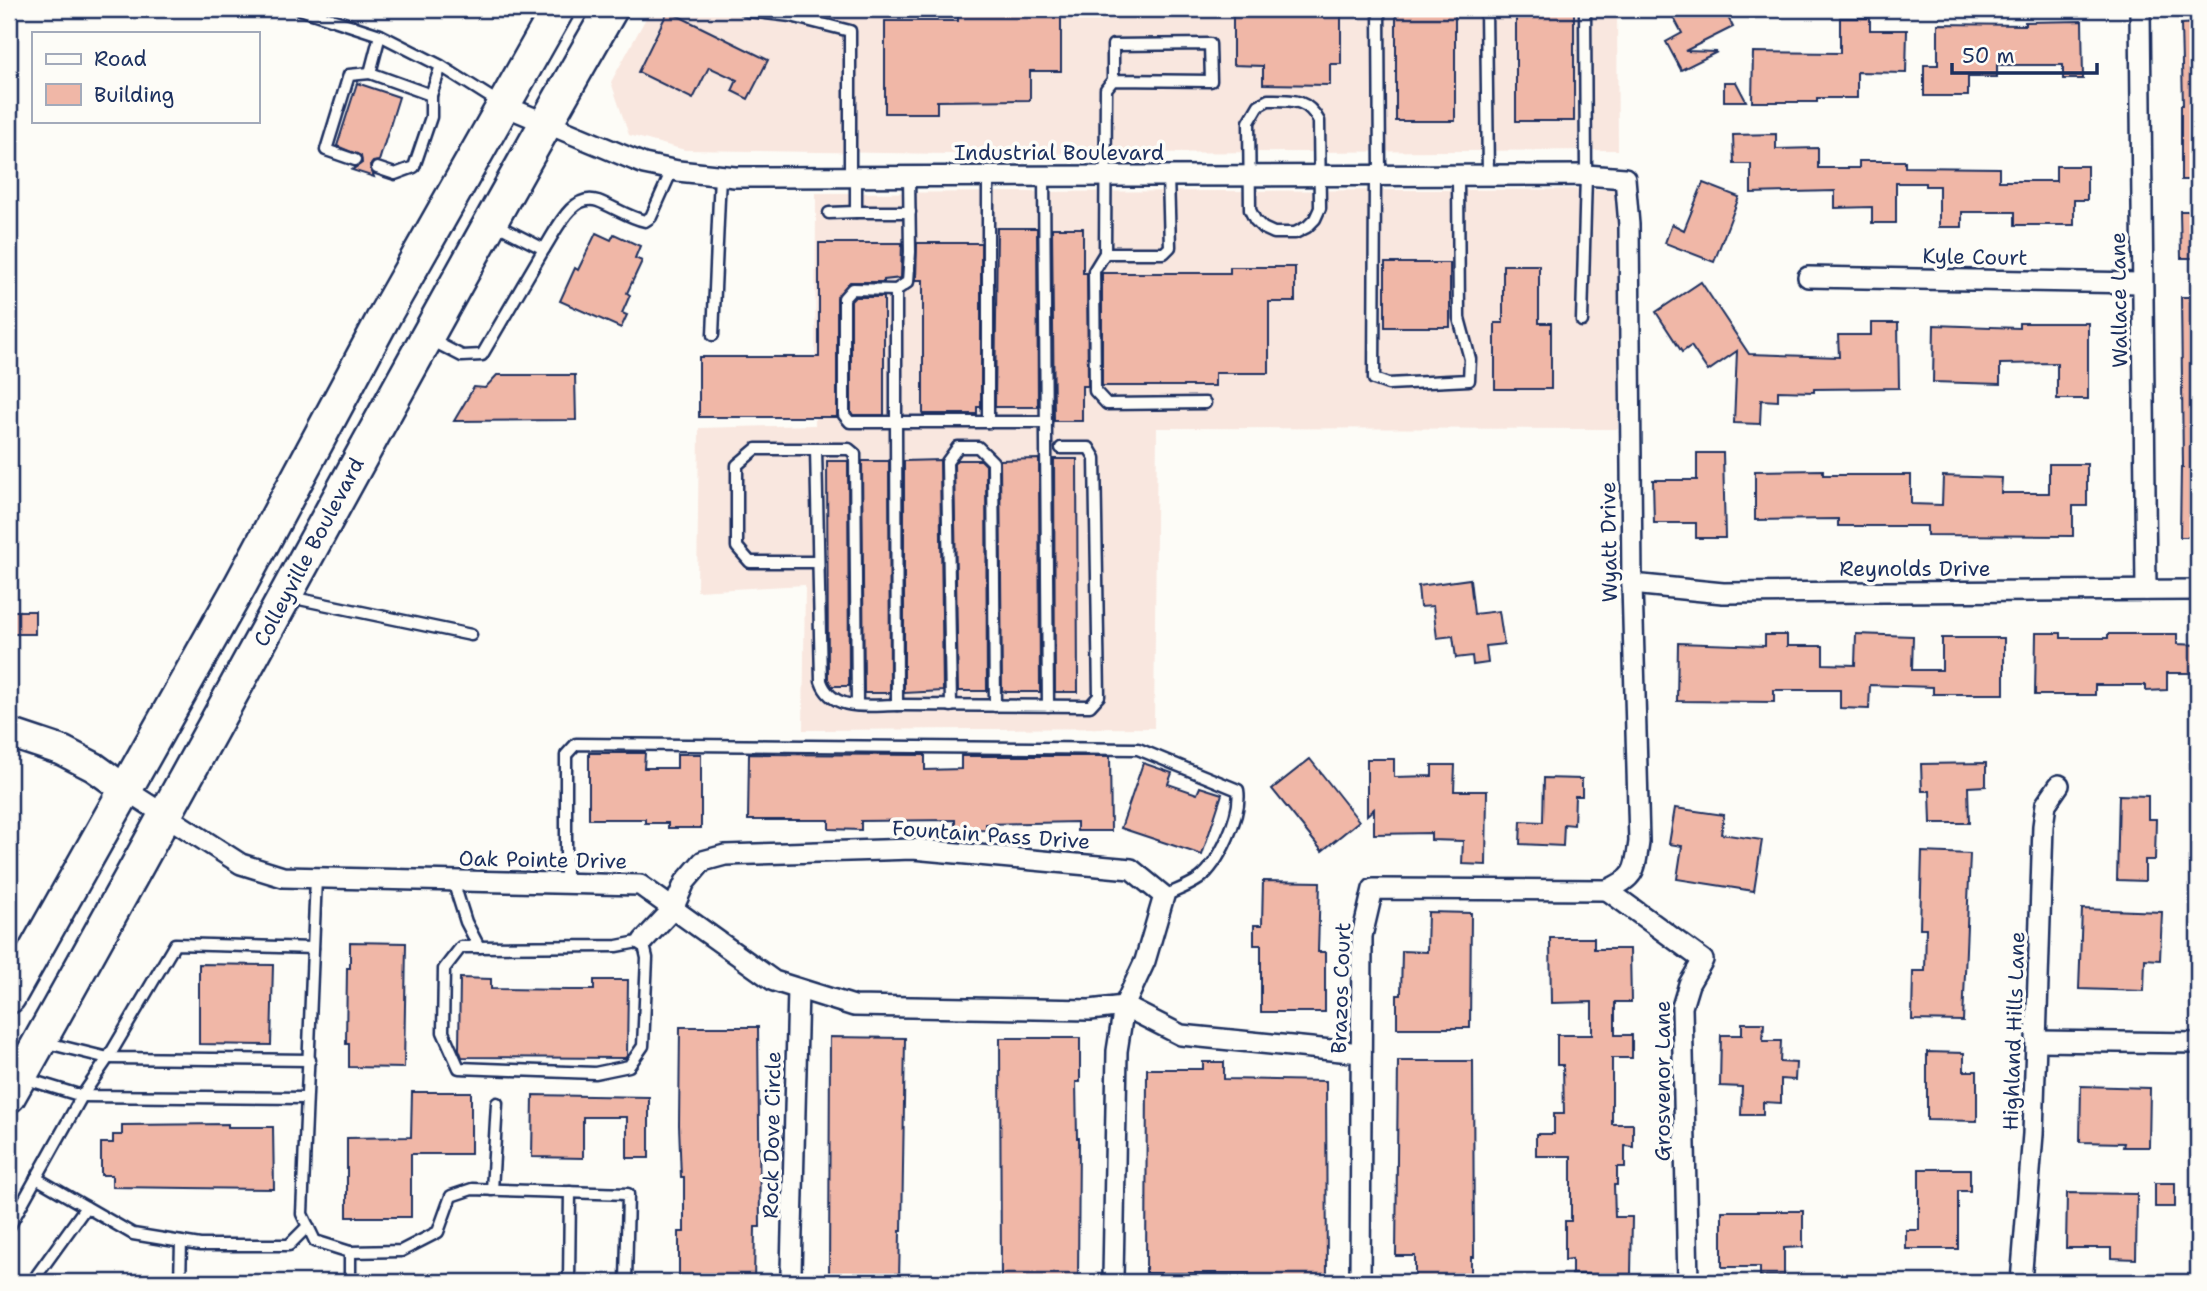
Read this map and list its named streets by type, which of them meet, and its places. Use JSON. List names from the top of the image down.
{
  "streets": {
    "main road": ["Colleyville Boulevard"],
    "street": [
      "Industrial Boulevard",
      "Kyle Court",
      "Wallace Lane",
      "Wyatt Drive",
      "Reynolds Drive",
      "Fountain Pass Drive",
      "Oak Pointe Drive",
      "Brazos Court",
      "Highland Hills Lane",
      "Grosvenor Lane",
      "Rock Dove Circle"
    ]
  },
  "crossings": [
    ["Industrial Boulevard", "Wyatt Drive"],
    ["Industrial Boulevard", "Colleyville Boulevard"],
    ["Kyle Court", "Wallace Lane"],
    ["Wallace Lane", "Reynolds Drive"],
    ["Wyatt Drive", "Reynolds Drive"],
    ["Wyatt Drive", "Brazos Court"],
    ["Wyatt Drive", "Grosvenor Lane"],
    ["Colleyville Boulevard", "Oak Pointe Drive"],
    ["Fountain Pass Drive", "Oak Pointe Drive"],
    ["Oak Pointe Drive", "Rock Dove Circle"],
    ["Brazos Court", "Grosvenor Lane"]
  ],
  "legend": ["Road", "Building"],
  "scale_bar": "50 m"
}
